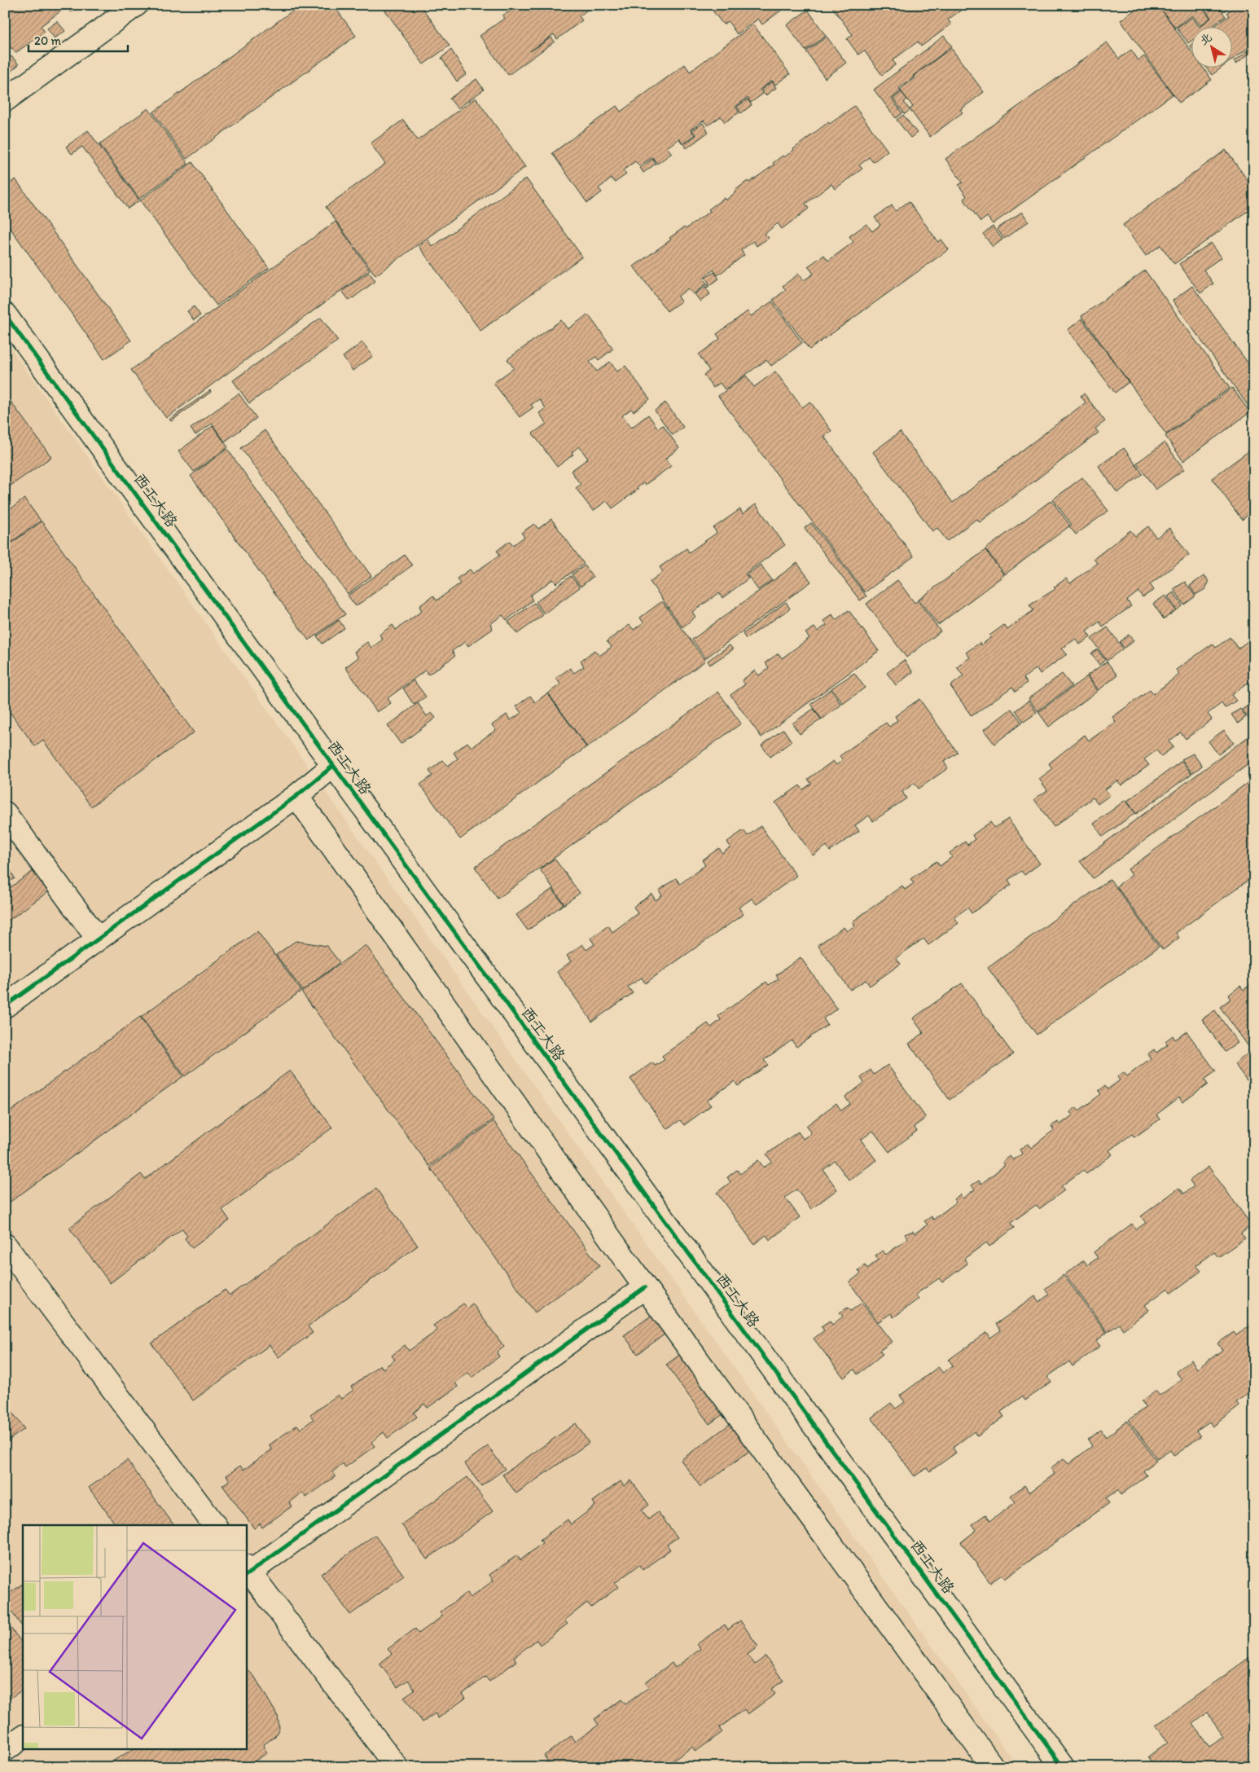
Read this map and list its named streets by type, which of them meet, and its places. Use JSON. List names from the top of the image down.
{
  "streets": {
    "street": ["西工大路"]
  },
  "scale_bar": "20 m",
  "north": "top left"
}
